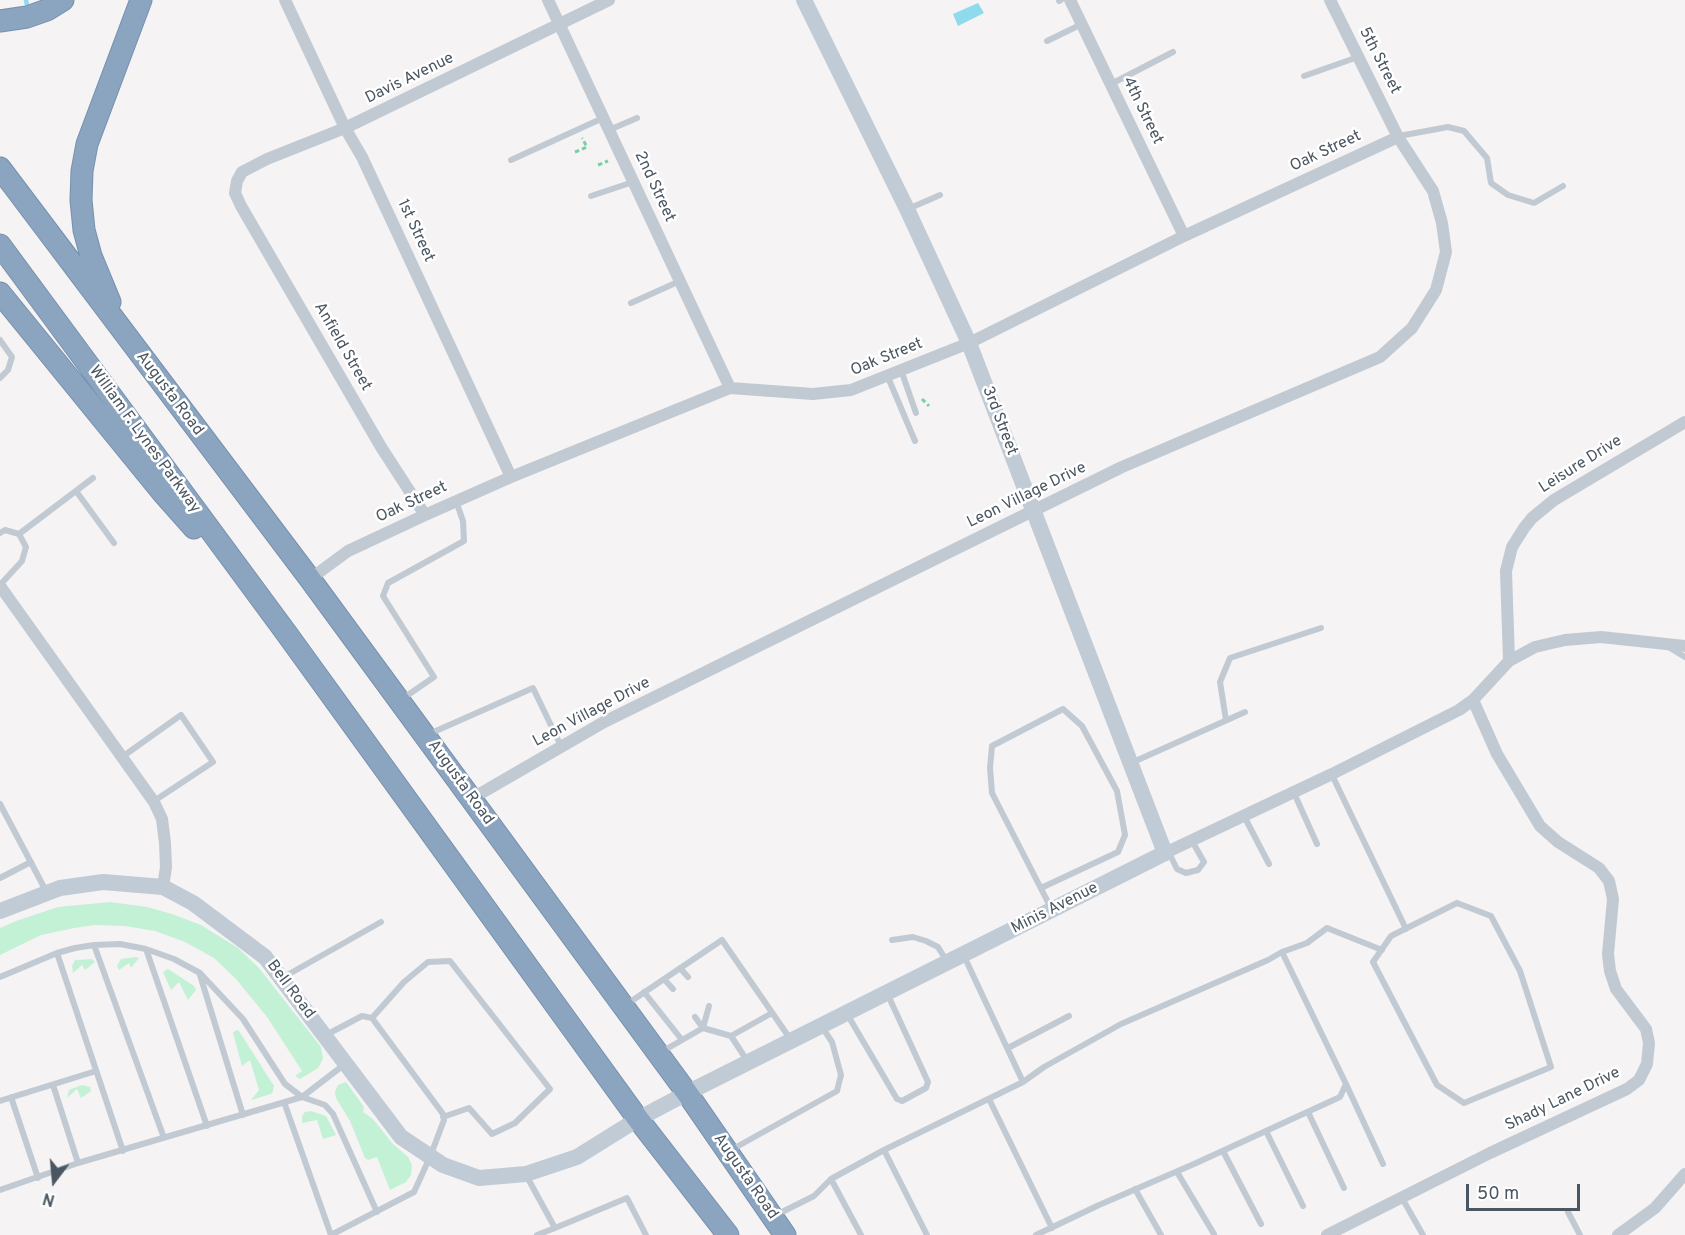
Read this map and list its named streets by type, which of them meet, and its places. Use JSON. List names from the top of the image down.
{
  "streets": {
    "highway": ["Augusta Road", "William F. Lynes Parkway"],
    "street": [
      "5th Street",
      "Davis Avenue",
      "4th Street",
      "Oak Street",
      "2nd Street",
      "1st Street",
      "Anfield Street",
      "3rd Street",
      "Leisure Drive",
      "Leon Village Drive",
      "Minis Avenue",
      "Bell Road",
      "Shady Lane Drive"
    ]
  },
  "crossings": [
    ["5th Street", "Oak Street"],
    ["5th Street", "Leon Village Drive"],
    ["Davis Avenue", "2nd Street"],
    ["Davis Avenue", "1st Street"],
    ["Davis Avenue", "Anfield Street"],
    ["4th Street", "Oak Street"],
    ["Oak Street", "2nd Street"],
    ["Oak Street", "1st Street"],
    ["Oak Street", "Anfield Street"],
    ["Oak Street", "Augusta Road"],
    ["Oak Street", "3rd Street"],
    ["Oak Street", "Leon Village Drive"],
    ["Augusta Road", "Leon Village Drive"],
    ["Augusta Road", "Minis Avenue"],
    ["3rd Street", "Leon Village Drive"],
    ["3rd Street", "Minis Avenue"],
    ["Minis Avenue", "Bell Road"],
    ["Minis Avenue", "Shady Lane Drive"]
  ],
  "scale_bar": "50 m",
  "north": "bottom"
}
